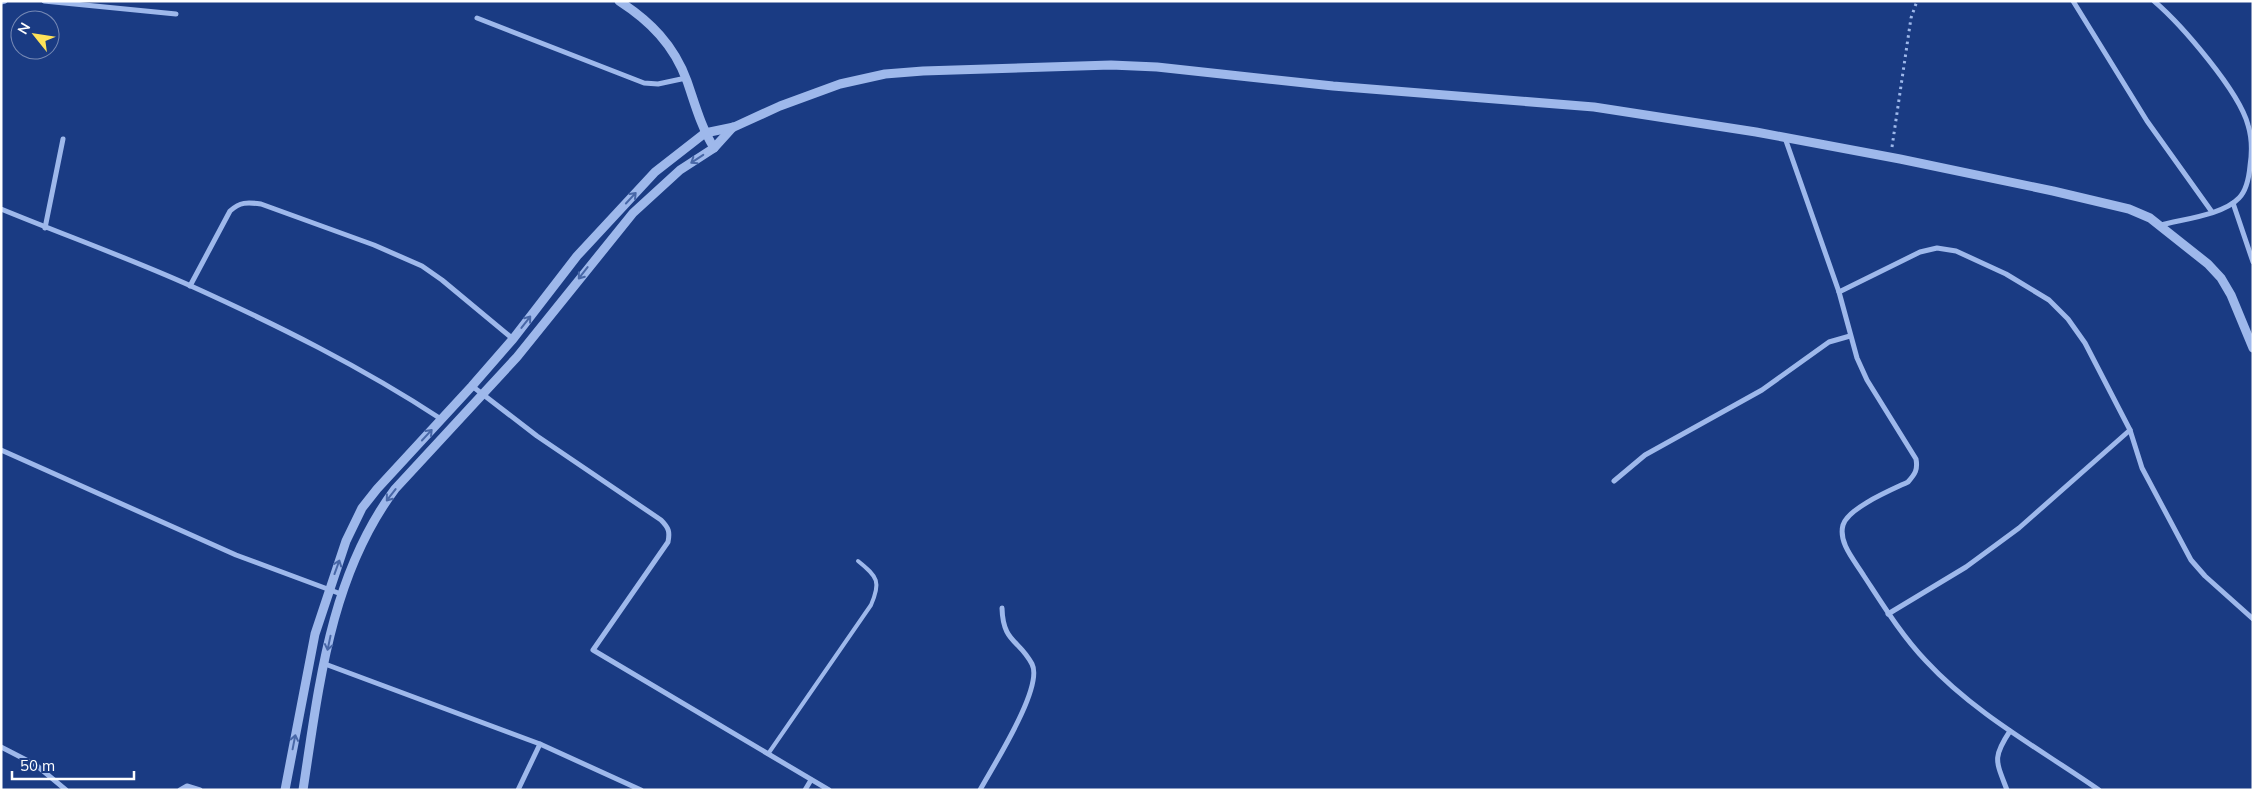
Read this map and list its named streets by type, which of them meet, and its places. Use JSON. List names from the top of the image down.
{
  "scale_bar": "50 m",
  "north": "top left"
}
